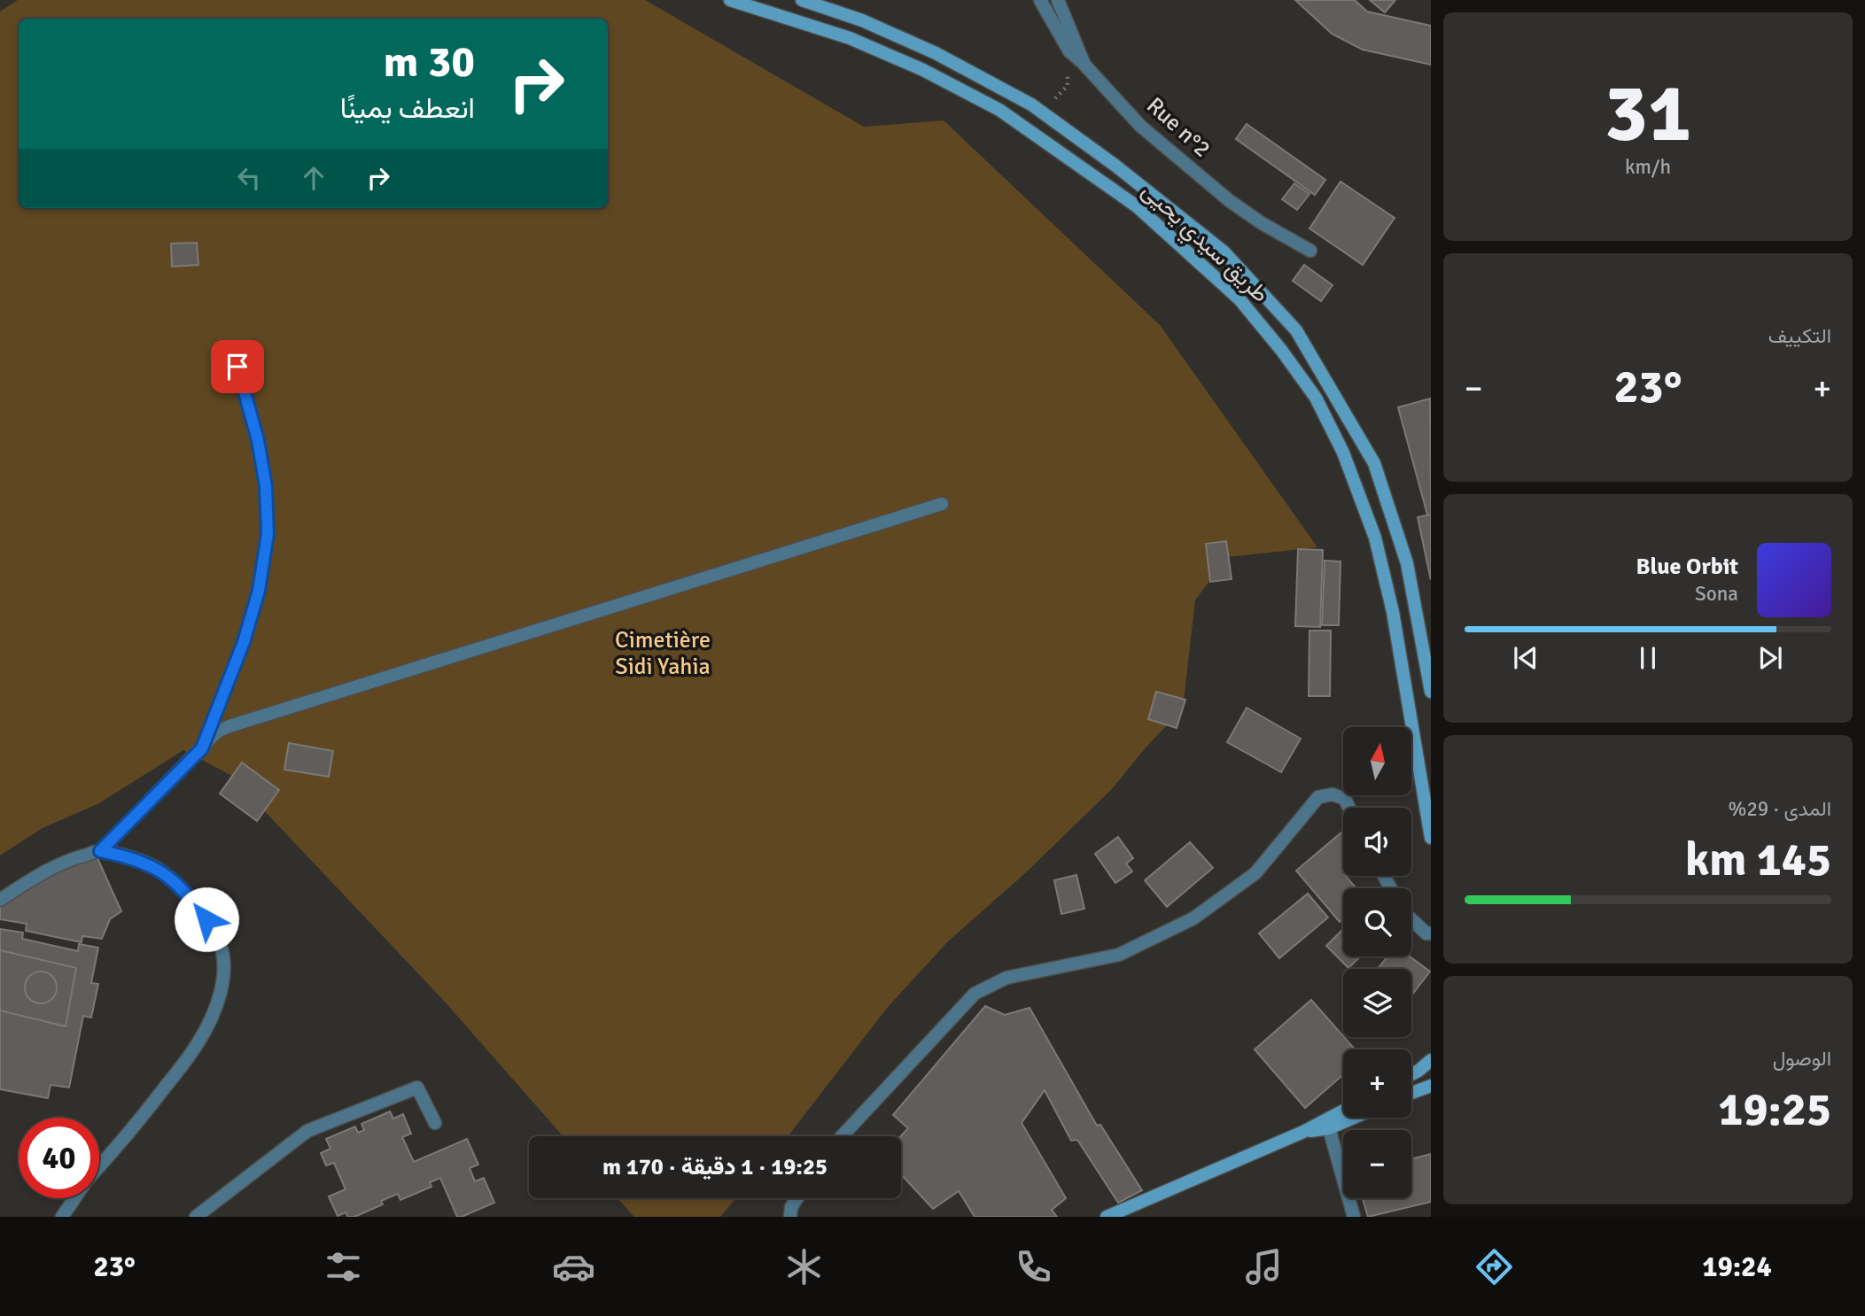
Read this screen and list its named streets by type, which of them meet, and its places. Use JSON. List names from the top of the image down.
{
  "streets": {
    "main road": ["طريق سيدي يحيى"],
    "street": ["Rue n°2"]
  },
  "parks": ["Cimetière Sidi Yahia"],
  "north": "top",
  "page": {
    "tile": [
      ["31", "km/h"],
      "التكييف",
      ["المدى · 29%", "145 km"],
      ["الوصول", "19:25"]
    ],
    "turn": ["30 m", "انعطف يمينًا"],
    "heat": ["−", "23°", "+"],
    "song": ["Blue Orbit", "Sona"],
    "map_buttons": ["+", "−"],
    "limit": "40",
    "trip": "19:25 · 1 دقيقة · 170 m",
    "tabs": ["19:24", "23°"]
  }
}
